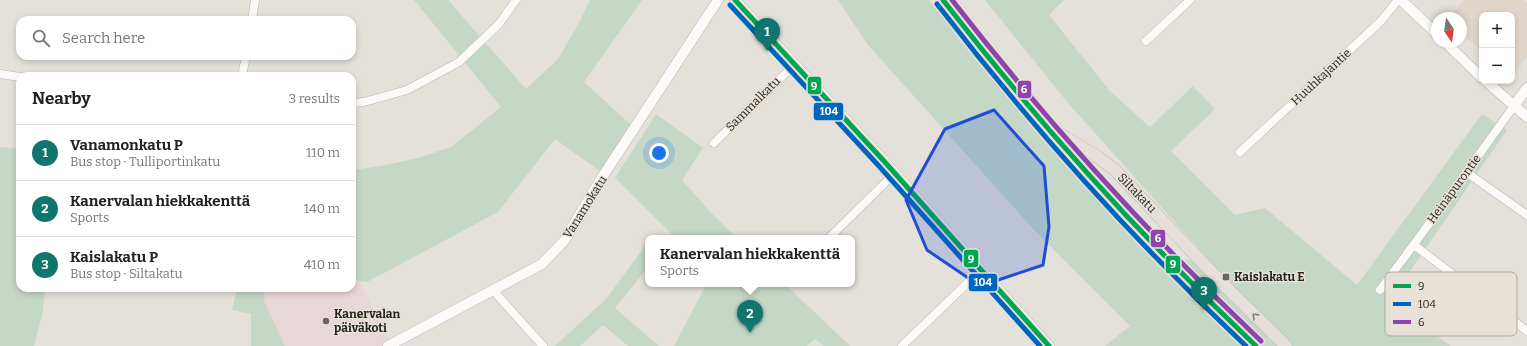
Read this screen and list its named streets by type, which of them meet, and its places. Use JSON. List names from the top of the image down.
{
  "streets": {
    "main road": ["Siltakatu"],
    "street": [
      "Huuhkajantie",
      "Sammalkatu",
      "Heinäpurontie",
      "Vanamokatu"
    ]
  },
  "places": {
    "transit": ["Kaislakatu E"],
    "other": ["Kanervalan päiväkoti"]
  },
  "lines": ["transit line 9", "transit line 6", "transit line 104"],
  "legend": ["9", "104", "6"],
  "north": "bottom",
  "page": {
    "map_buttons": ["+", "−"],
    "search": "Search here",
    "pins": ["1", "3", "2"],
    "heading": ["Nearby", "3 results"],
    "list": [
      {
        "mark": "1",
        "name": "Vanamonkatu P",
        "note": "Bus stop · Tulliportinkatu",
        "value": "110 m"
      },
      {
        "mark": "2",
        "name": "Kanervalan hiekkakenttä",
        "note": "Sports",
        "value": "140 m"
      },
      {
        "mark": "3",
        "name": "Kaislakatu P",
        "note": "Bus stop · Siltakatu",
        "value": "410 m"
      }
    ],
    "popup": ["Kanervalan hiekkakenttä", "Sports"]
  }
}
